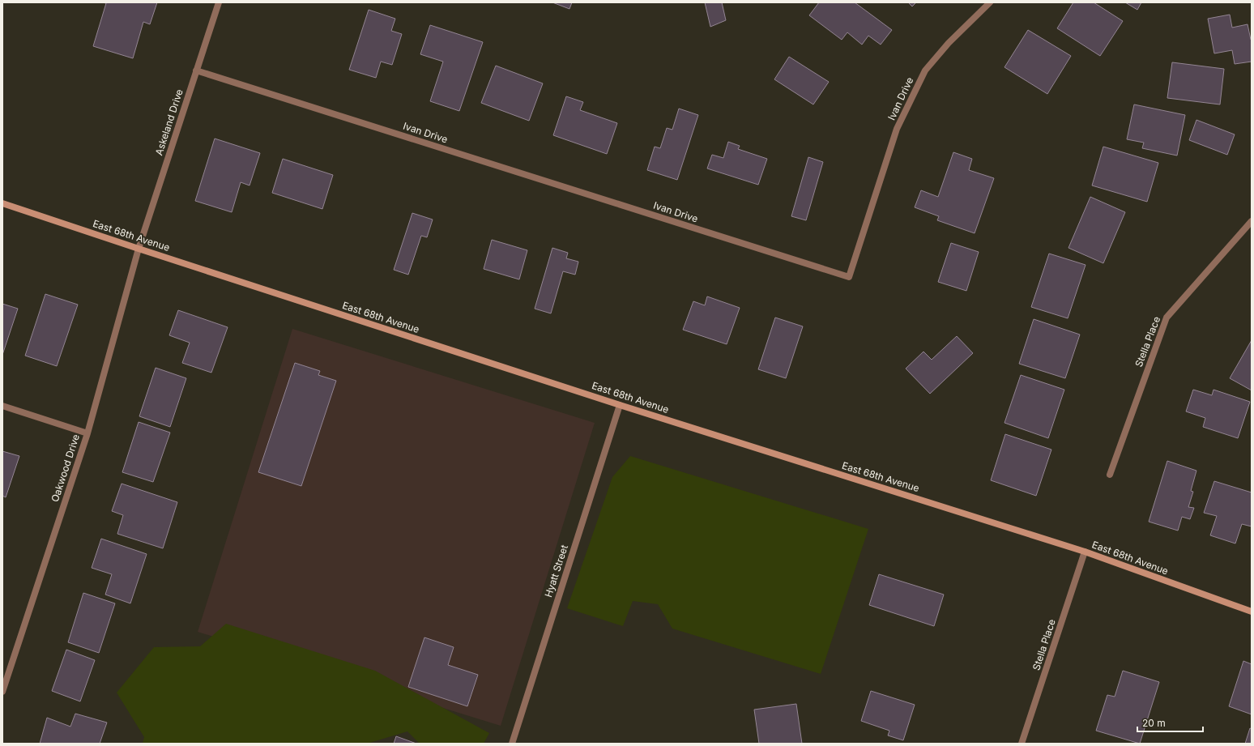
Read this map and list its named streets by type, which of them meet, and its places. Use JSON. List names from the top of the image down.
{
  "streets": {
    "street": [
      "Ivan Drive",
      "Askeland Drive",
      "East 68th Avenue",
      "Stella Place",
      "Oakwood Drive",
      "Hyatt Street"
    ]
  },
  "crossings": [
    ["Ivan Drive", "Askeland Drive"],
    ["Askeland Drive", "East 68th Avenue"],
    ["Askeland Drive", "Oakwood Drive"],
    ["East 68th Avenue", "Stella Place"],
    ["East 68th Avenue", "Oakwood Drive"],
    ["East 68th Avenue", "Hyatt Street"]
  ],
  "scale_bar": "20 m"
}
